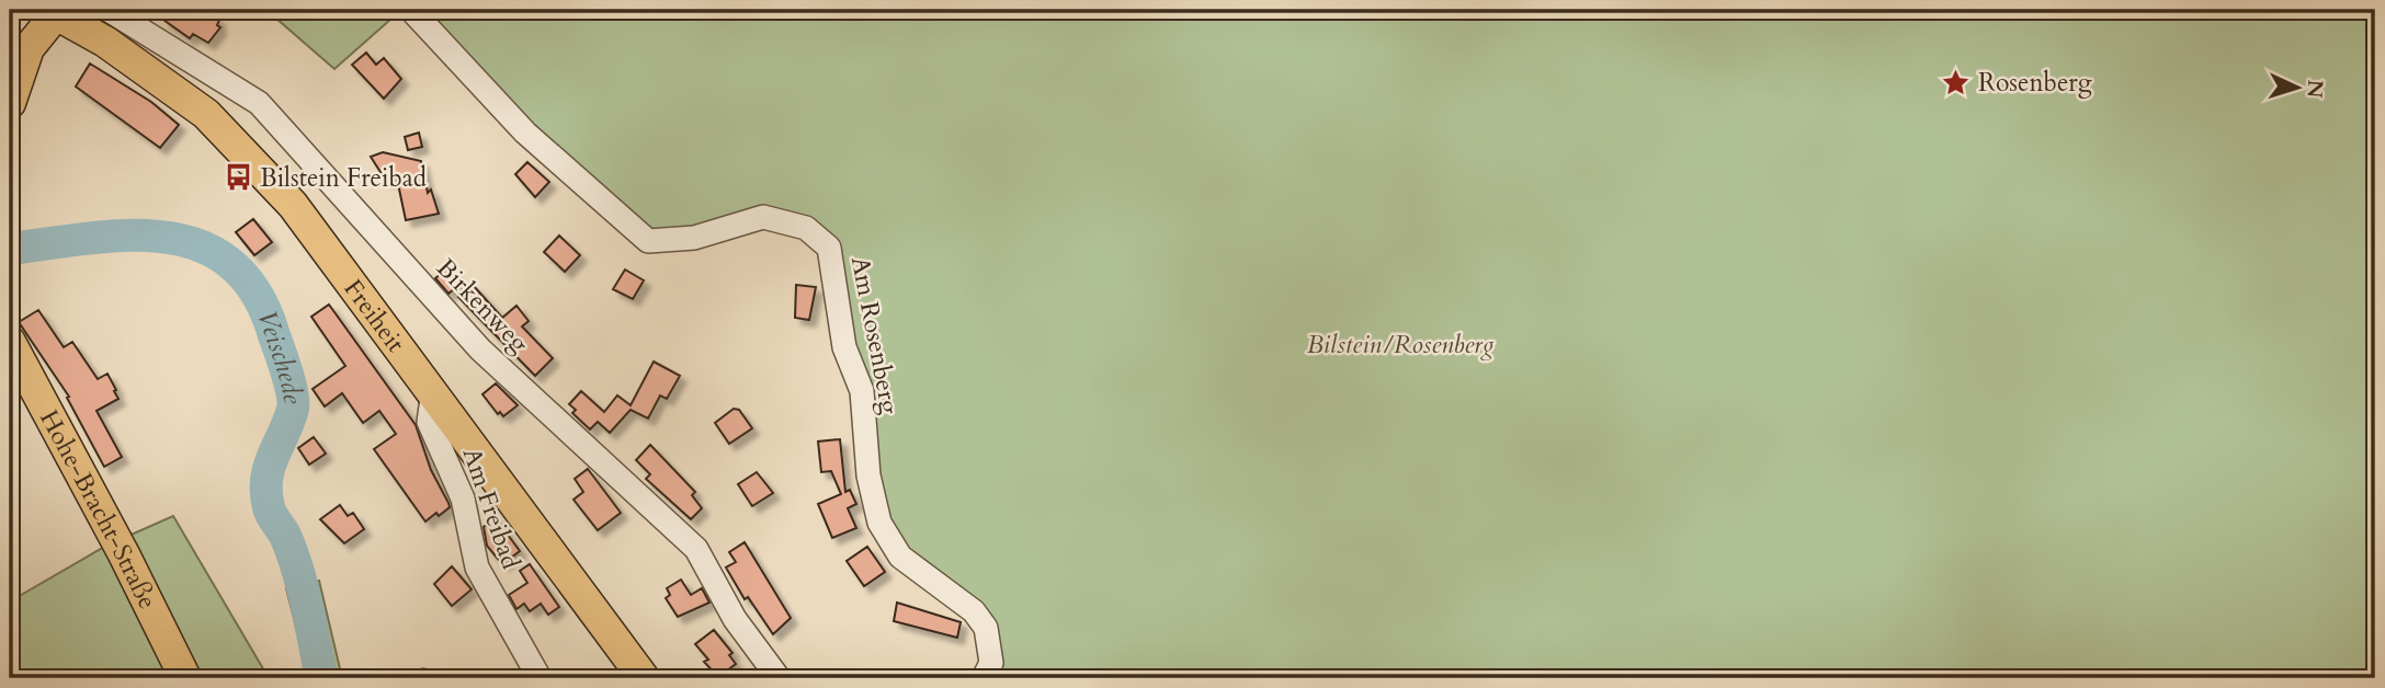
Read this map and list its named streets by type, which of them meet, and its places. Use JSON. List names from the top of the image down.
{
  "streets": {
    "main road": ["Freiheit", "Hohe-Bracht-Straße"],
    "street": ["Birkenweg", "Am Rosenberg", "Am Freibad"]
  },
  "crossings": [
    ["Freiheit", "Am Freibad"]
  ],
  "water": ["Veischede"],
  "parks": ["Bilstein/Rosenberg"],
  "places": {
    "place": ["Rosenberg"],
    "bus stop": ["Bilstein Freibad"]
  },
  "north": "right"
}
